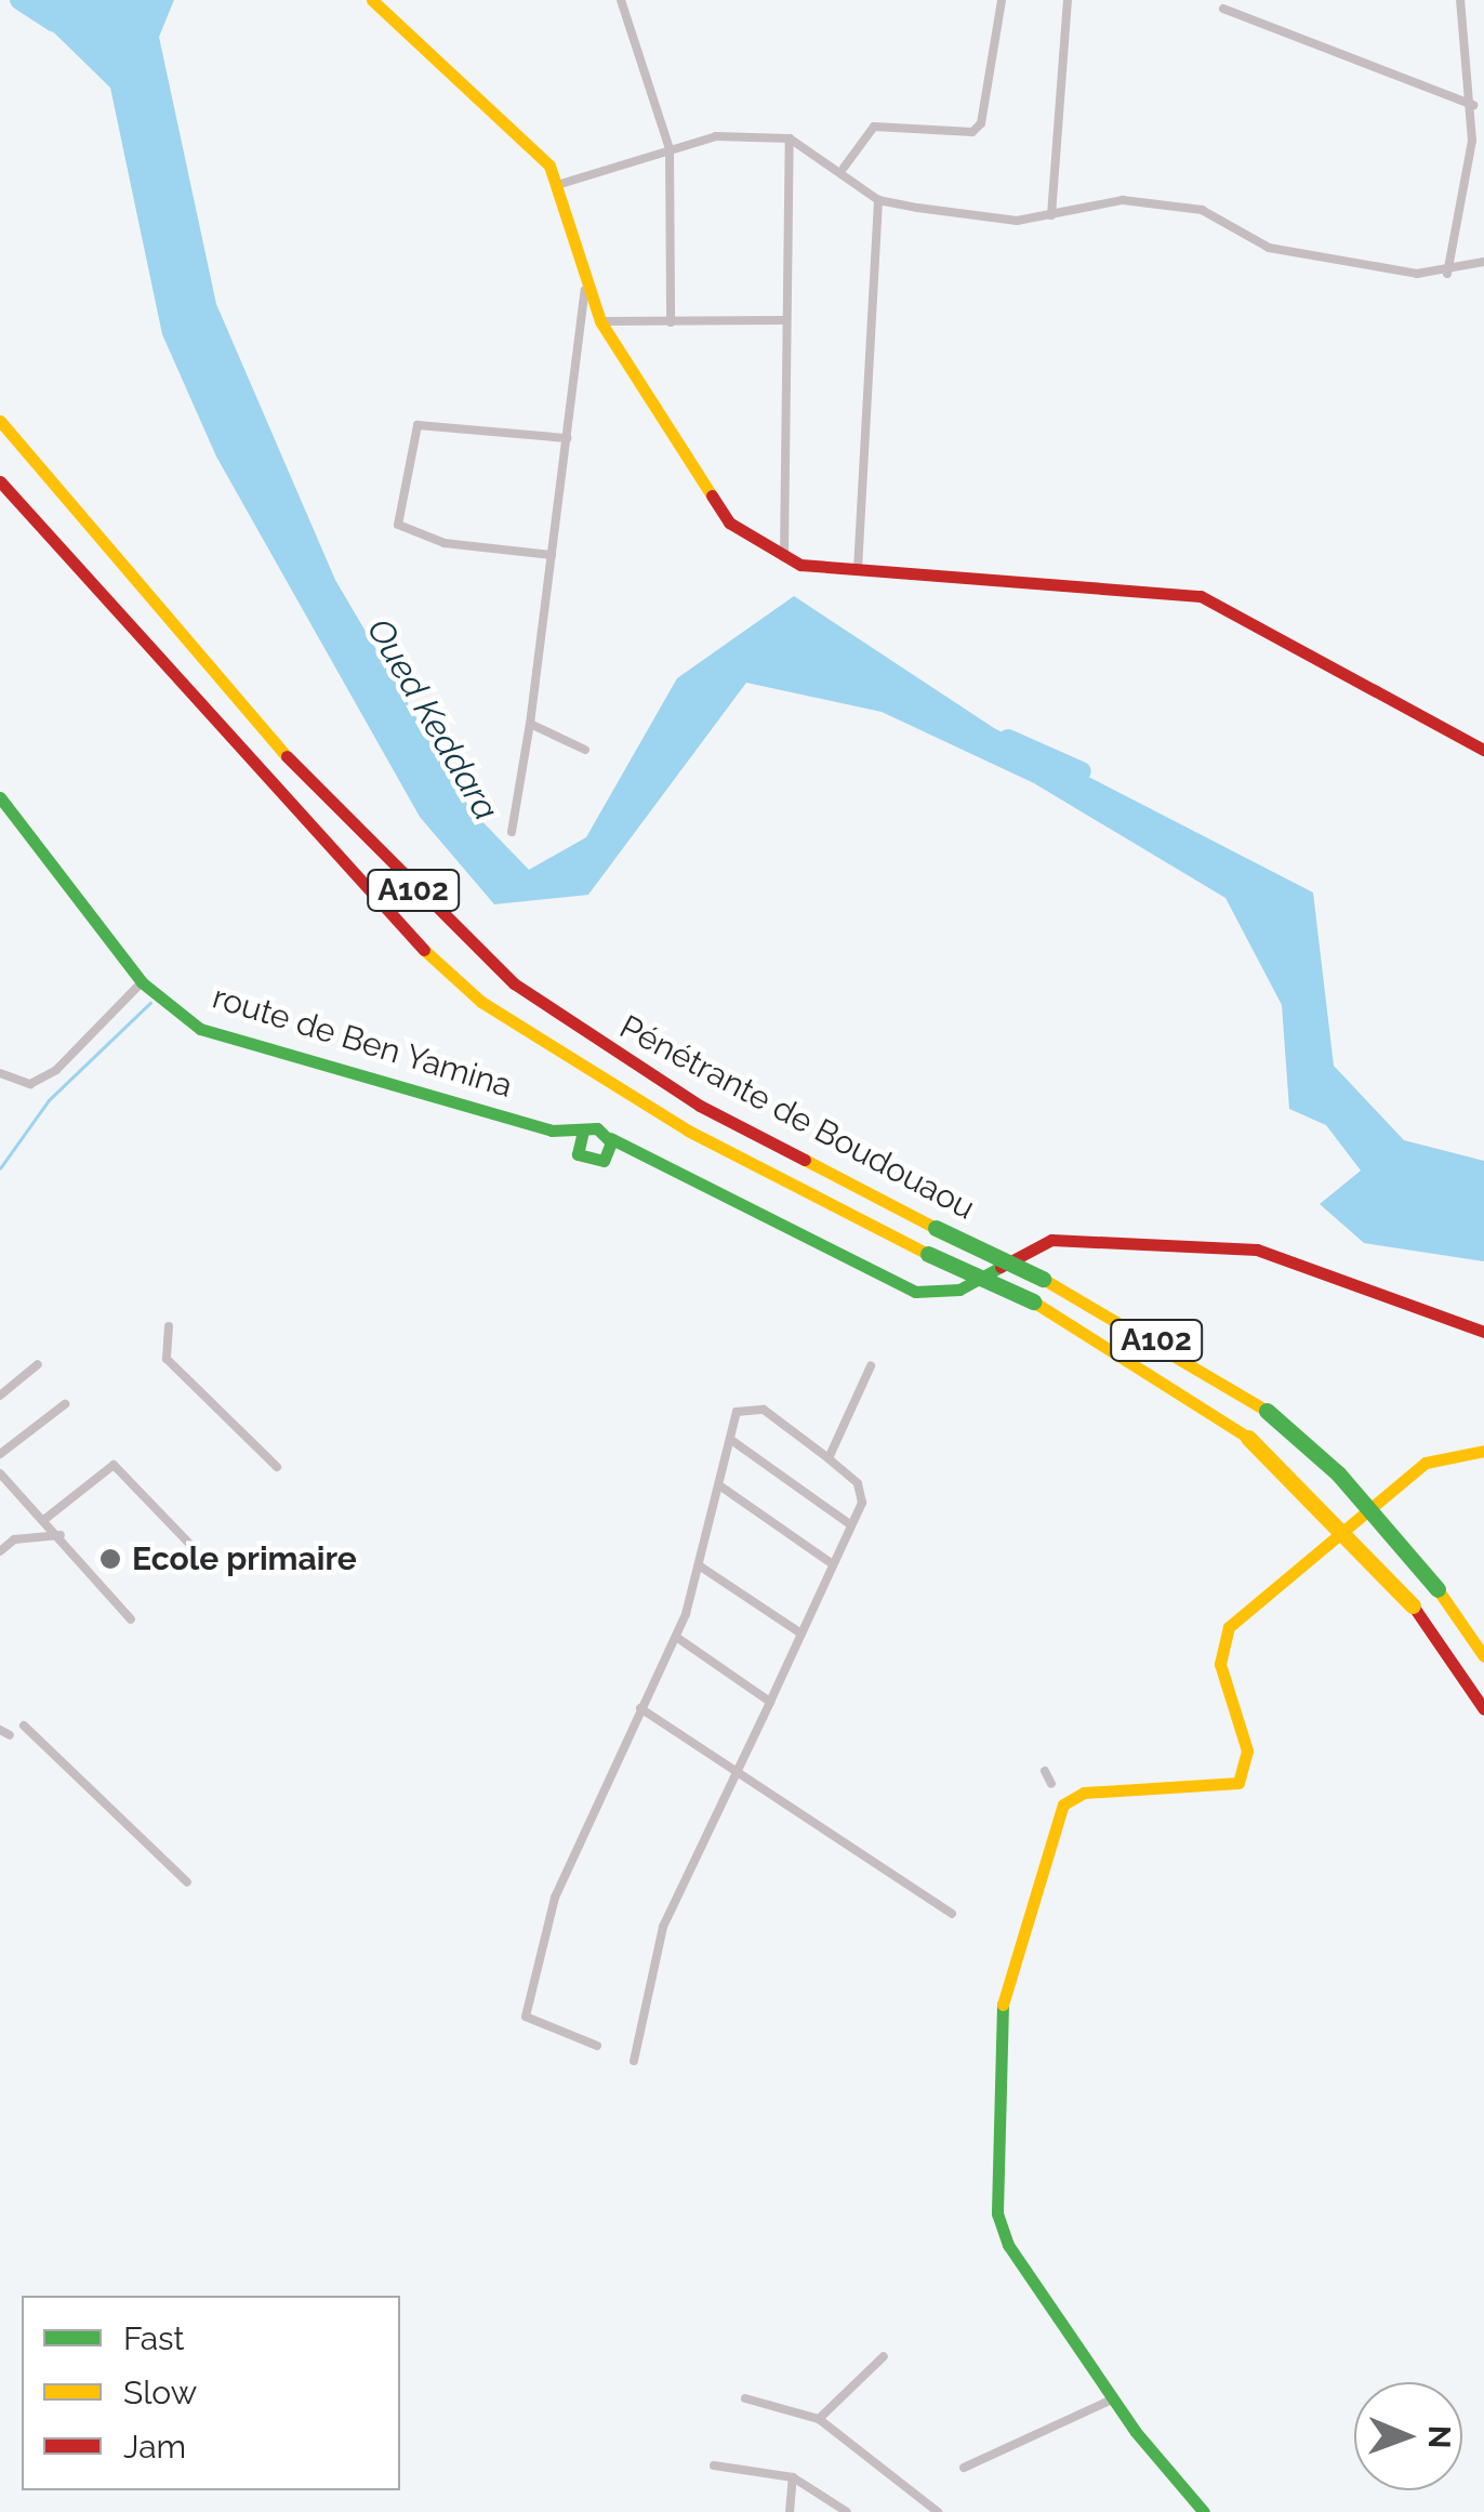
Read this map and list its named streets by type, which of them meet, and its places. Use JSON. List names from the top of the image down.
{
  "streets": {
    "main road": ["A102", "route de Ben Yamina", "Pénétrante de Boudouaou"]
  },
  "water": ["Oued Keddara"],
  "places": ["Ecole primaire"],
  "legend": ["Fast", "Slow", "Jam"],
  "north": "right"
}
